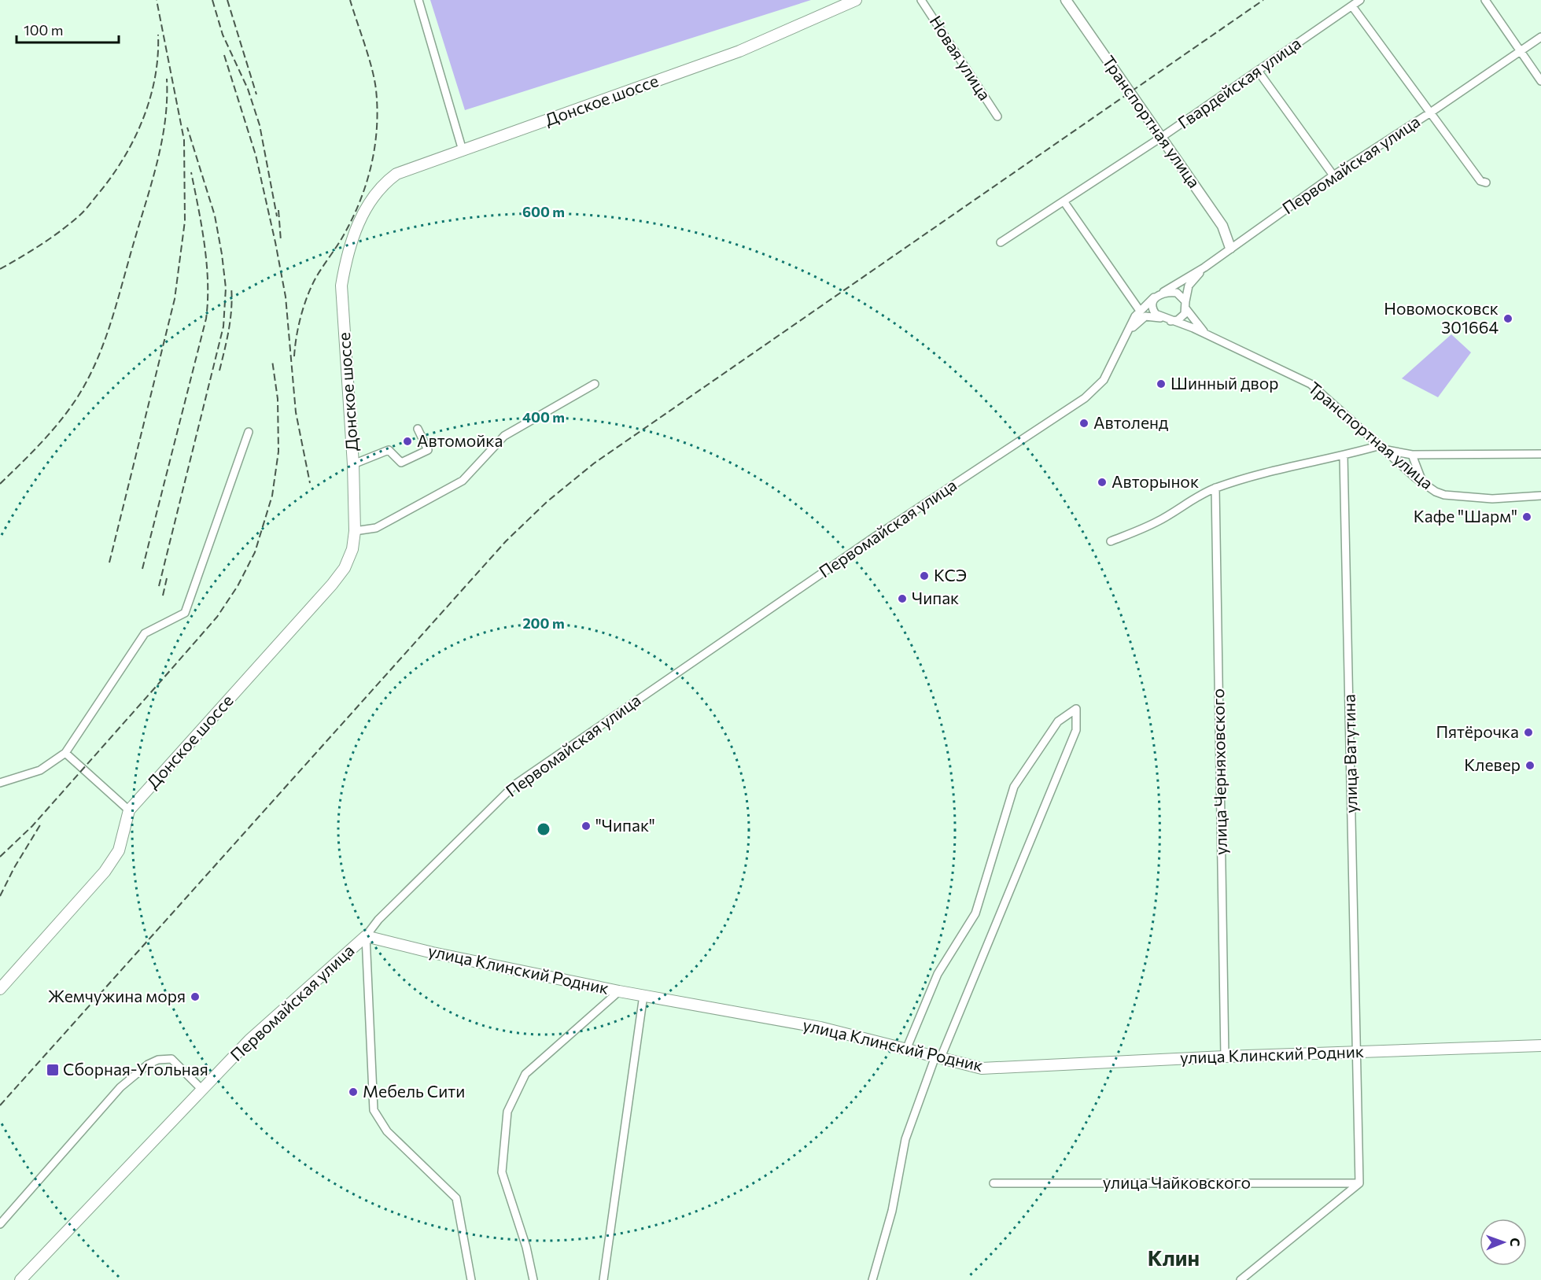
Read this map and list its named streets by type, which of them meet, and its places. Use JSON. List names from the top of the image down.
{
  "streets": {
    "main road": ["Донское шоссе", "Первомайская улица", "улица Клинский Родник"],
    "street": [
      "Новая улица",
      "Гвардейская улица",
      "Транспортная улица",
      "улица Ватутина",
      "улица Черняховского",
      "улица Чайковского"
    ]
  },
  "crossings": [
    ["Гвардейская улица", "Транспортная улица"],
    ["Транспортная улица", "Первомайская улица"],
    ["Первомайская улица", "улица Клинский Родник"],
    ["улица Ватутина", "улица Клинский Родник"],
    ["улица Ватутина", "улица Чайковского"],
    ["улица Черняховского", "улица Клинский Родник"]
  ],
  "districts": ["Клин"],
  "places": {
    "other": [
      "Новомосковск 301664",
      "Шинный двор",
      "Автоленд",
      "Автомойка",
      "Авторынок",
      "Кафе \"Шарм\"",
      "КСЭ",
      "Чипак",
      "Пятёрочка",
      "Клевер",
      "\"Чипак\"",
      "Жемчужина моря",
      "Мебель Сити"
    ],
    "transit": ["Сборная-Угольная"]
  },
  "scale_bar": "100 m",
  "north": "right",
  "rings": ["600 m", "400 m", "200 m"]
}
